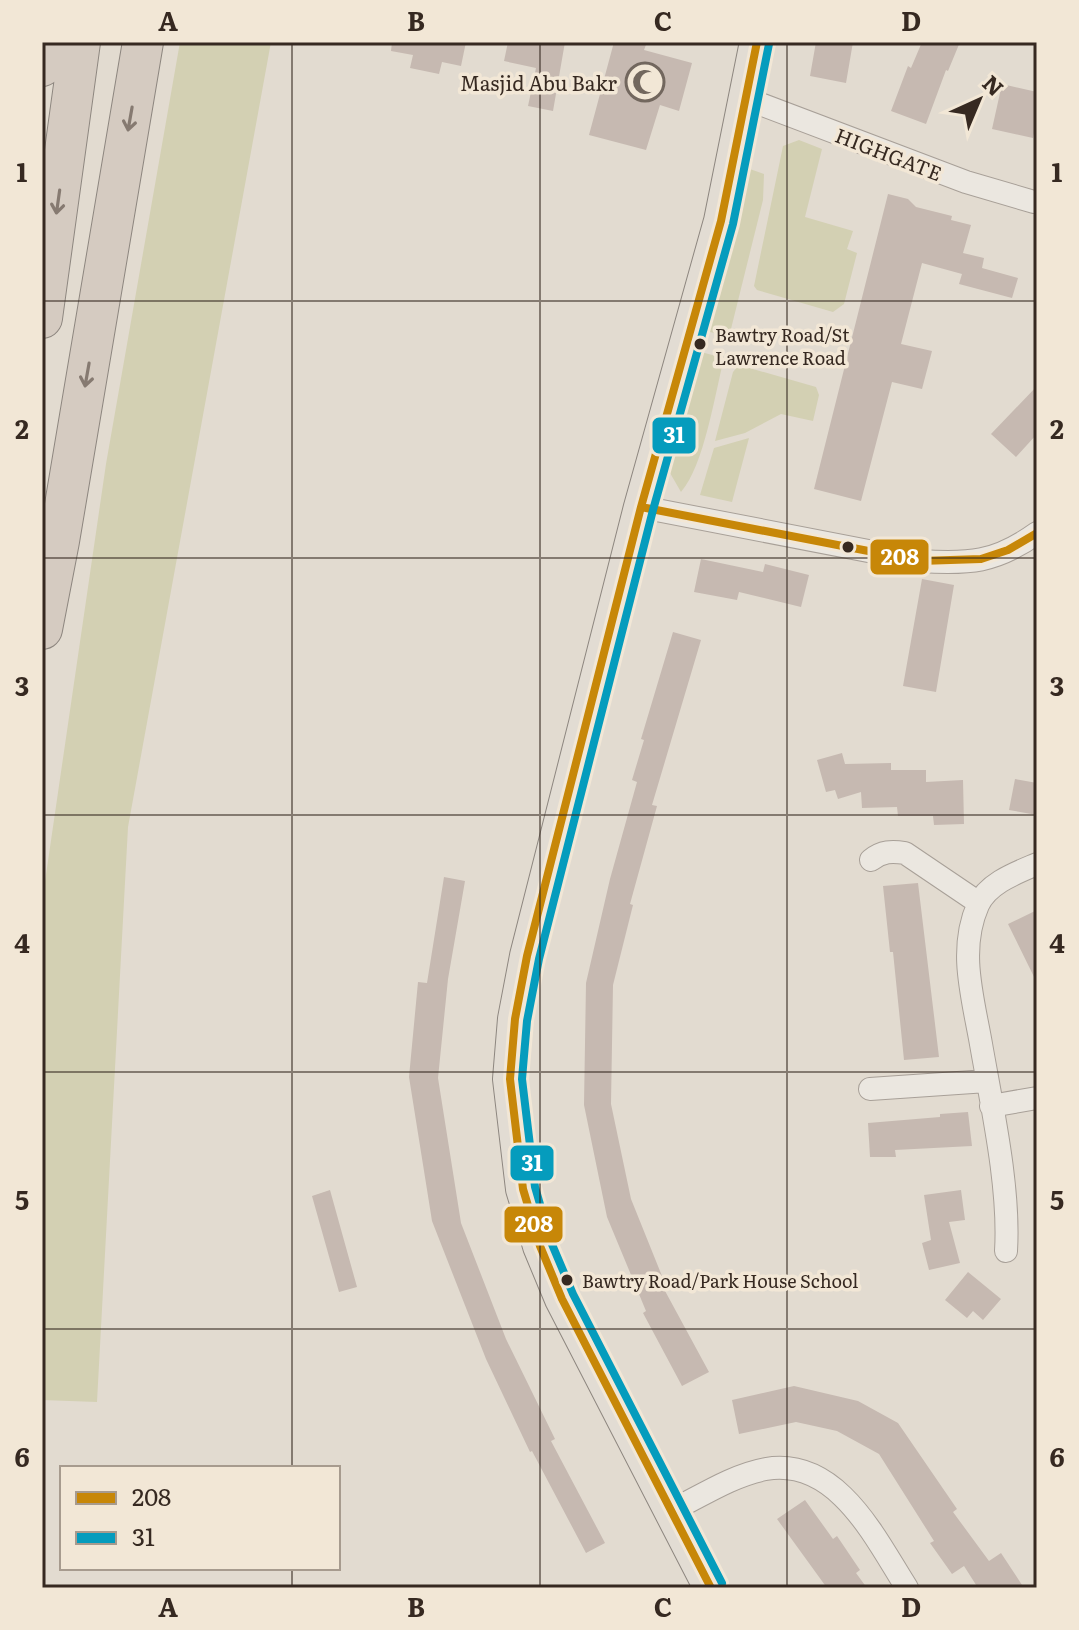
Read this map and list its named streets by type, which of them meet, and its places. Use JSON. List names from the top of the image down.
{
  "streets": {
    "street": ["HIGHGATE"]
  },
  "places": {
    "mosque": ["Masjid Abu Bakr"],
    "other": ["Bawtry Road/St Lawrence Road", "Bawtry Road/Park House School"]
  },
  "lines": ["transit line 208", "transit line 31"],
  "legend": ["208", "31"],
  "north": "top right",
  "grid": {
    "columns": [
      "A",
      "B",
      "C",
      "D"
    ],
    "rows": [
      "1",
      "2",
      "3",
      "4",
      "5",
      "6"
    ]
  }
}
